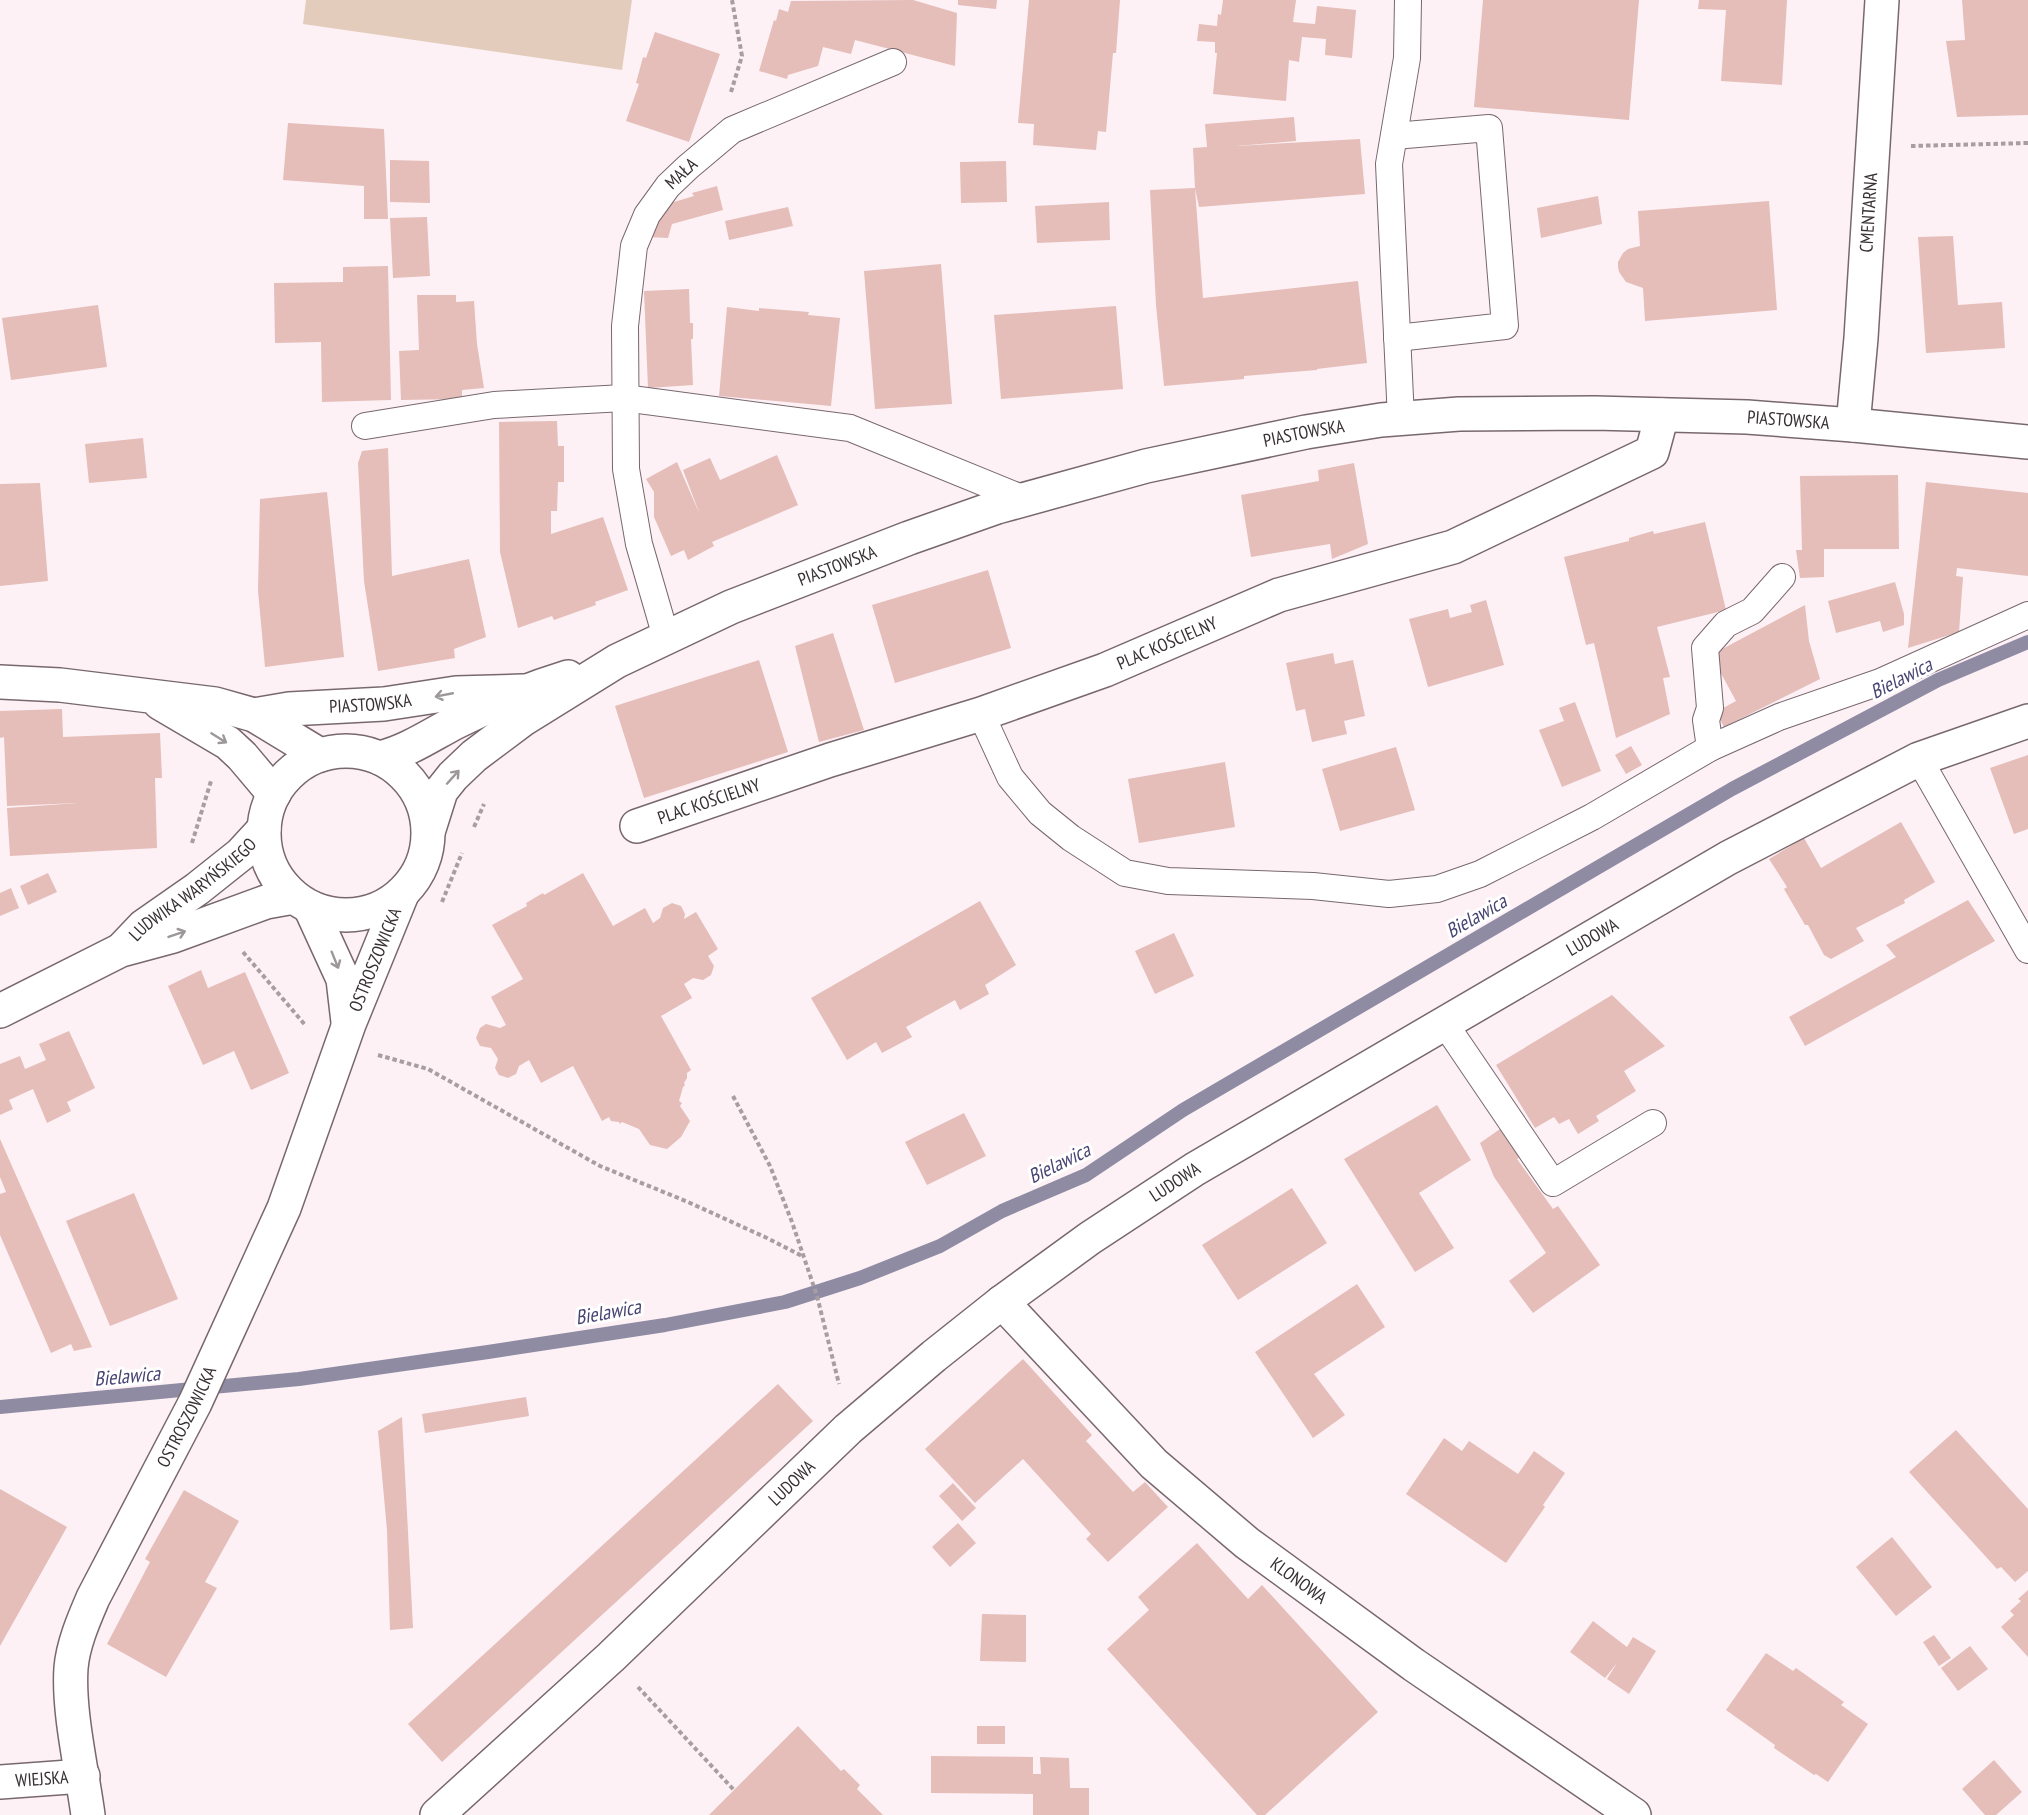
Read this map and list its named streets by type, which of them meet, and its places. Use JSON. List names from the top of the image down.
{
  "streets": {
    "street": [
      "CMENTARNA",
      "PIASTOWSKA",
      "PLAC KOŚCIELNY",
      "LUDWIKA WARYŃSKIEGO",
      "LUDOWA",
      "OSTROSZOWICKA",
      "KLONOWA",
      "WIEJSKA"
    ],
    "lane": ["MAŁA"]
  },
  "crossings": [
    ["MAŁA", "PIASTOWSKA"],
    ["CMENTARNA", "PIASTOWSKA"],
    ["PIASTOWSKA", "PLAC KOŚCIELNY"],
    ["PIASTOWSKA", "LUDWIKA WARYŃSKIEGO"],
    ["PIASTOWSKA", "OSTROSZOWICKA"],
    ["LUDWIKA WARYŃSKIEGO", "OSTROSZOWICKA"],
    ["LUDOWA", "KLONOWA"],
    ["OSTROSZOWICKA", "WIEJSKA"]
  ],
  "water": ["Bielawica"]
}
